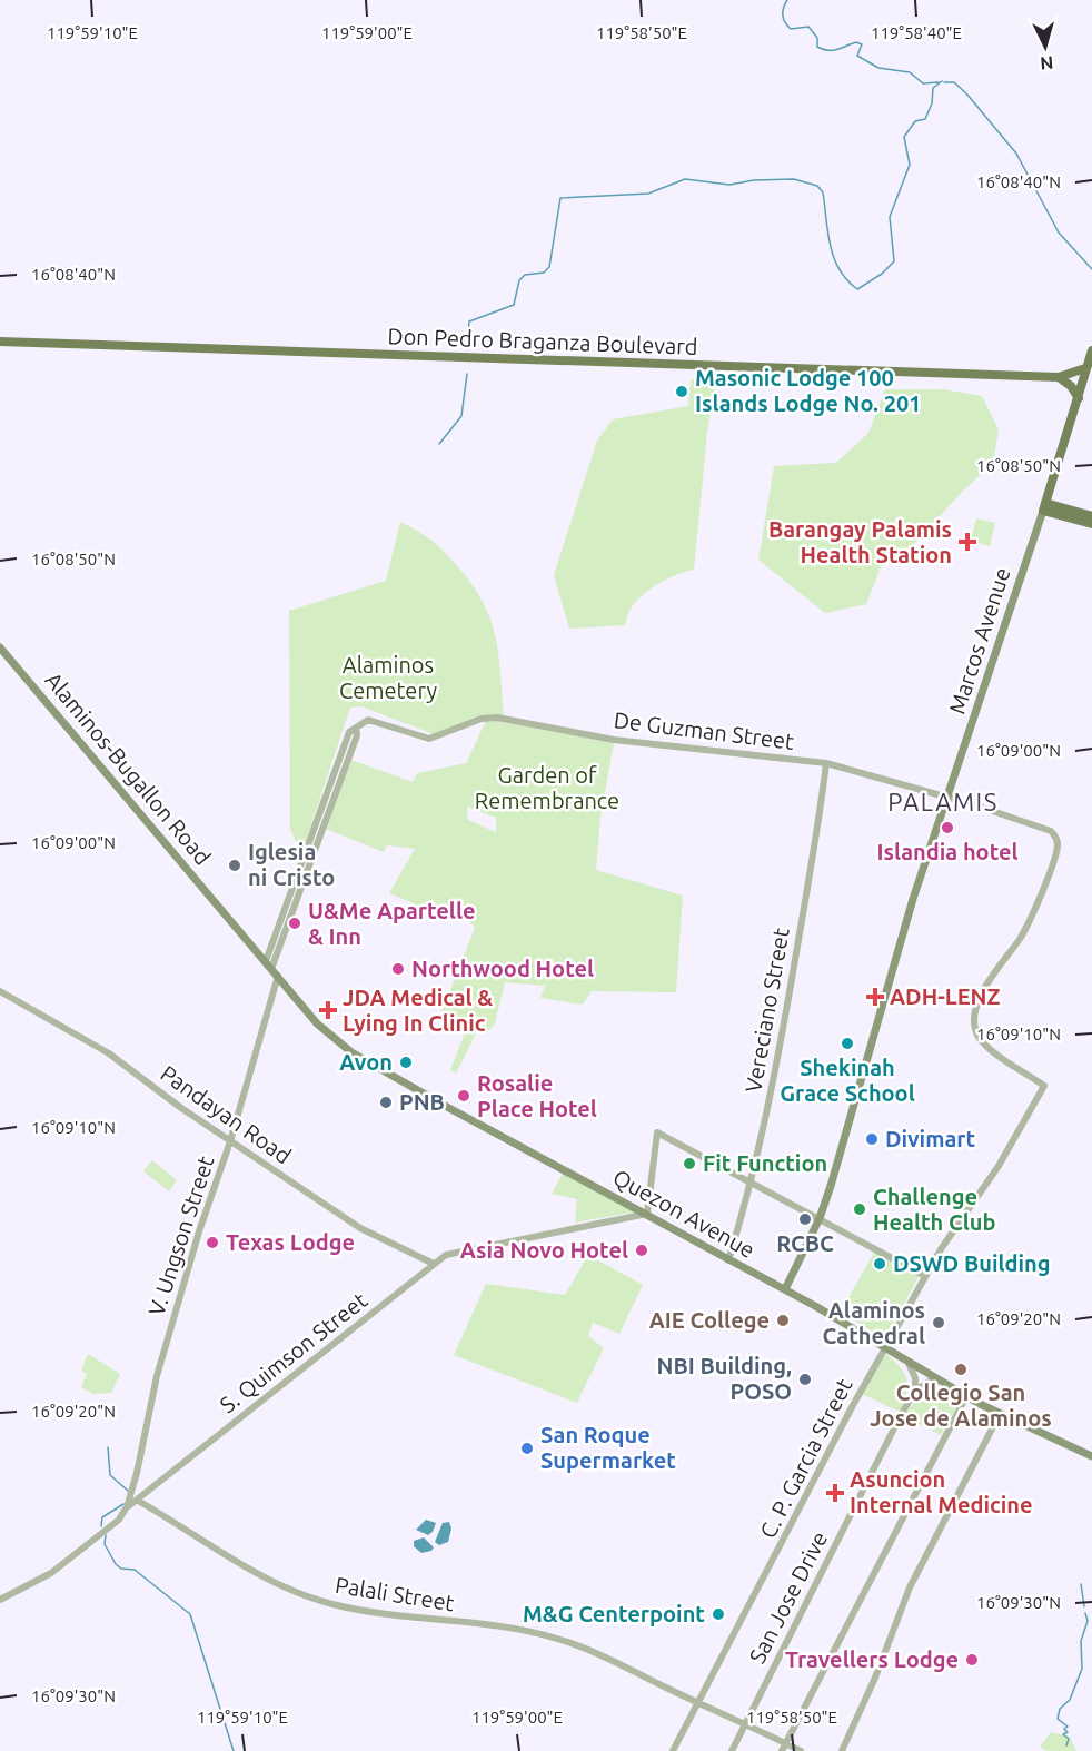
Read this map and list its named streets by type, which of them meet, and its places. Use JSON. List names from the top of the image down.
{
  "streets": {
    "main road": [
      "Don Pedro Braganza Boulevard",
      "Marcos Avenue",
      "Alaminos-Bugallon Road",
      "Quezon Avenue"
    ],
    "street": [
      "De Guzman Street",
      "Vereciano Street",
      "Pandayan Road",
      "V. Ungson Street",
      "S. Quimson Street",
      "C. P. Garcia Street",
      "Palali Street",
      "San Jose Drive"
    ]
  },
  "crossings": [
    ["Marcos Avenue", "De Guzman Street"],
    ["Marcos Avenue", "Quezon Avenue"],
    ["De Guzman Street", "Vereciano Street"],
    ["De Guzman Street", "C. P. Garcia Street"],
    ["Alaminos-Bugallon Road", "Quezon Avenue"],
    ["Alaminos-Bugallon Road", "V. Ungson Street"],
    ["Vereciano Street", "Quezon Avenue"],
    ["Pandayan Road", "V. Ungson Street"],
    ["Pandayan Road", "S. Quimson Street"],
    ["Quezon Avenue", "V. Ungson Street"],
    ["Quezon Avenue", "S. Quimson Street"],
    ["Quezon Avenue", "C. P. Garcia Street"],
    ["Quezon Avenue", "San Jose Drive"],
    ["V. Ungson Street", "S. Quimson Street"],
    ["S. Quimson Street", "Palali Street"],
    ["C. P. Garcia Street", "Palali Street"],
    ["Palali Street", "San Jose Drive"]
  ],
  "districts": ["PALAMIS"],
  "parks": ["Alaminos Cemetery", "Garden of Remembrance"],
  "places": {
    "other": [
      "Masonic Lodge 100 Islands Lodge No. 201",
      "Islandia hotel",
      "Iglesia ni Cristo",
      "U&Me Apartelle & Inn",
      "Northwood Hotel",
      "Shekinah Grace School",
      "Avon",
      "Rosalie Place Hotel",
      "PNB",
      "Divimart",
      "Fit Function",
      "Challenge Health Club",
      "RCBC",
      "Texas Lodge",
      "Asia Novo Hotel",
      "DSWD Building",
      "AIE College",
      "Alaminos Cathedral",
      "Collegio San Jose de Alaminos",
      "NBI Building, POSO",
      "San Roque Supermarket",
      "M&G Centerpoint",
      "Travellers Lodge"
    ],
    "health": [
      "Barangay Palamis Health Station",
      "ADH-LENZ",
      "JDA Medical & Lying In Clinic",
      "Asuncion Internal Medicine"
    ]
  },
  "north": "bottom",
  "coordinates": [
    "119°59'10\"E",
    "119°59'00\"E",
    "119°58'50\"E",
    "119°58'40\"E",
    "16°08'40\"N",
    "16°08'50\"N",
    "16°09'00\"N",
    "16°09'10\"N",
    "16°09'20\"N",
    "16°09'30\"N"
  ]
}
